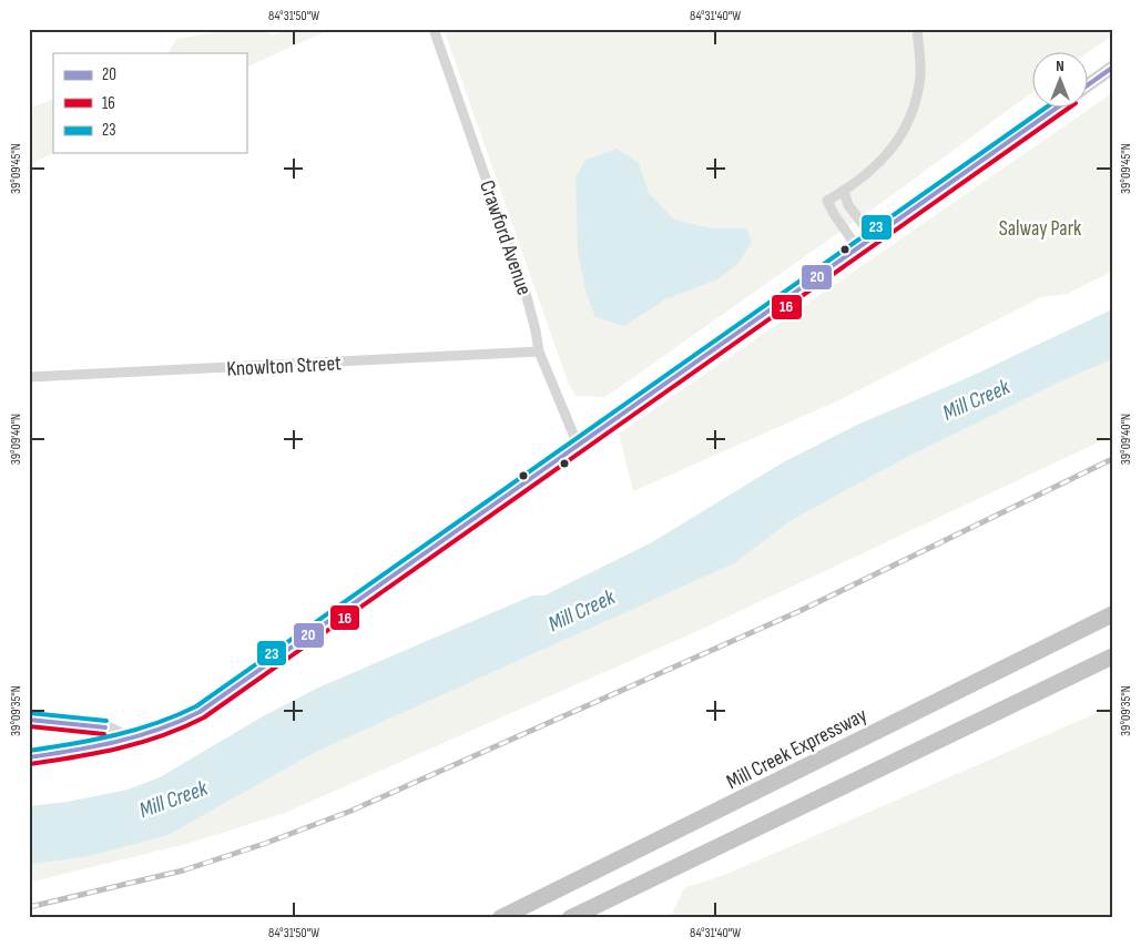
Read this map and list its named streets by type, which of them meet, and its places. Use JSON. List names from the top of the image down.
{
  "streets": {
    "highway": ["Mill Creek Expressway"],
    "street": ["Crawford Avenue", "Knowlton Street"]
  },
  "crossings": [
    ["Crawford Avenue", "Knowlton Street"]
  ],
  "water": ["Mill Creek"],
  "parks": ["Salway Park"],
  "lines": ["transit line 20", "transit line 16", "transit line 23"],
  "legend": ["20", "16", "23"],
  "north": "top",
  "coordinates": [
    "84°31'50\"W",
    "84°31'40\"W",
    "39°09'45\"N",
    "39°09'40\"N",
    "39°09'35\"N"
  ]
}
